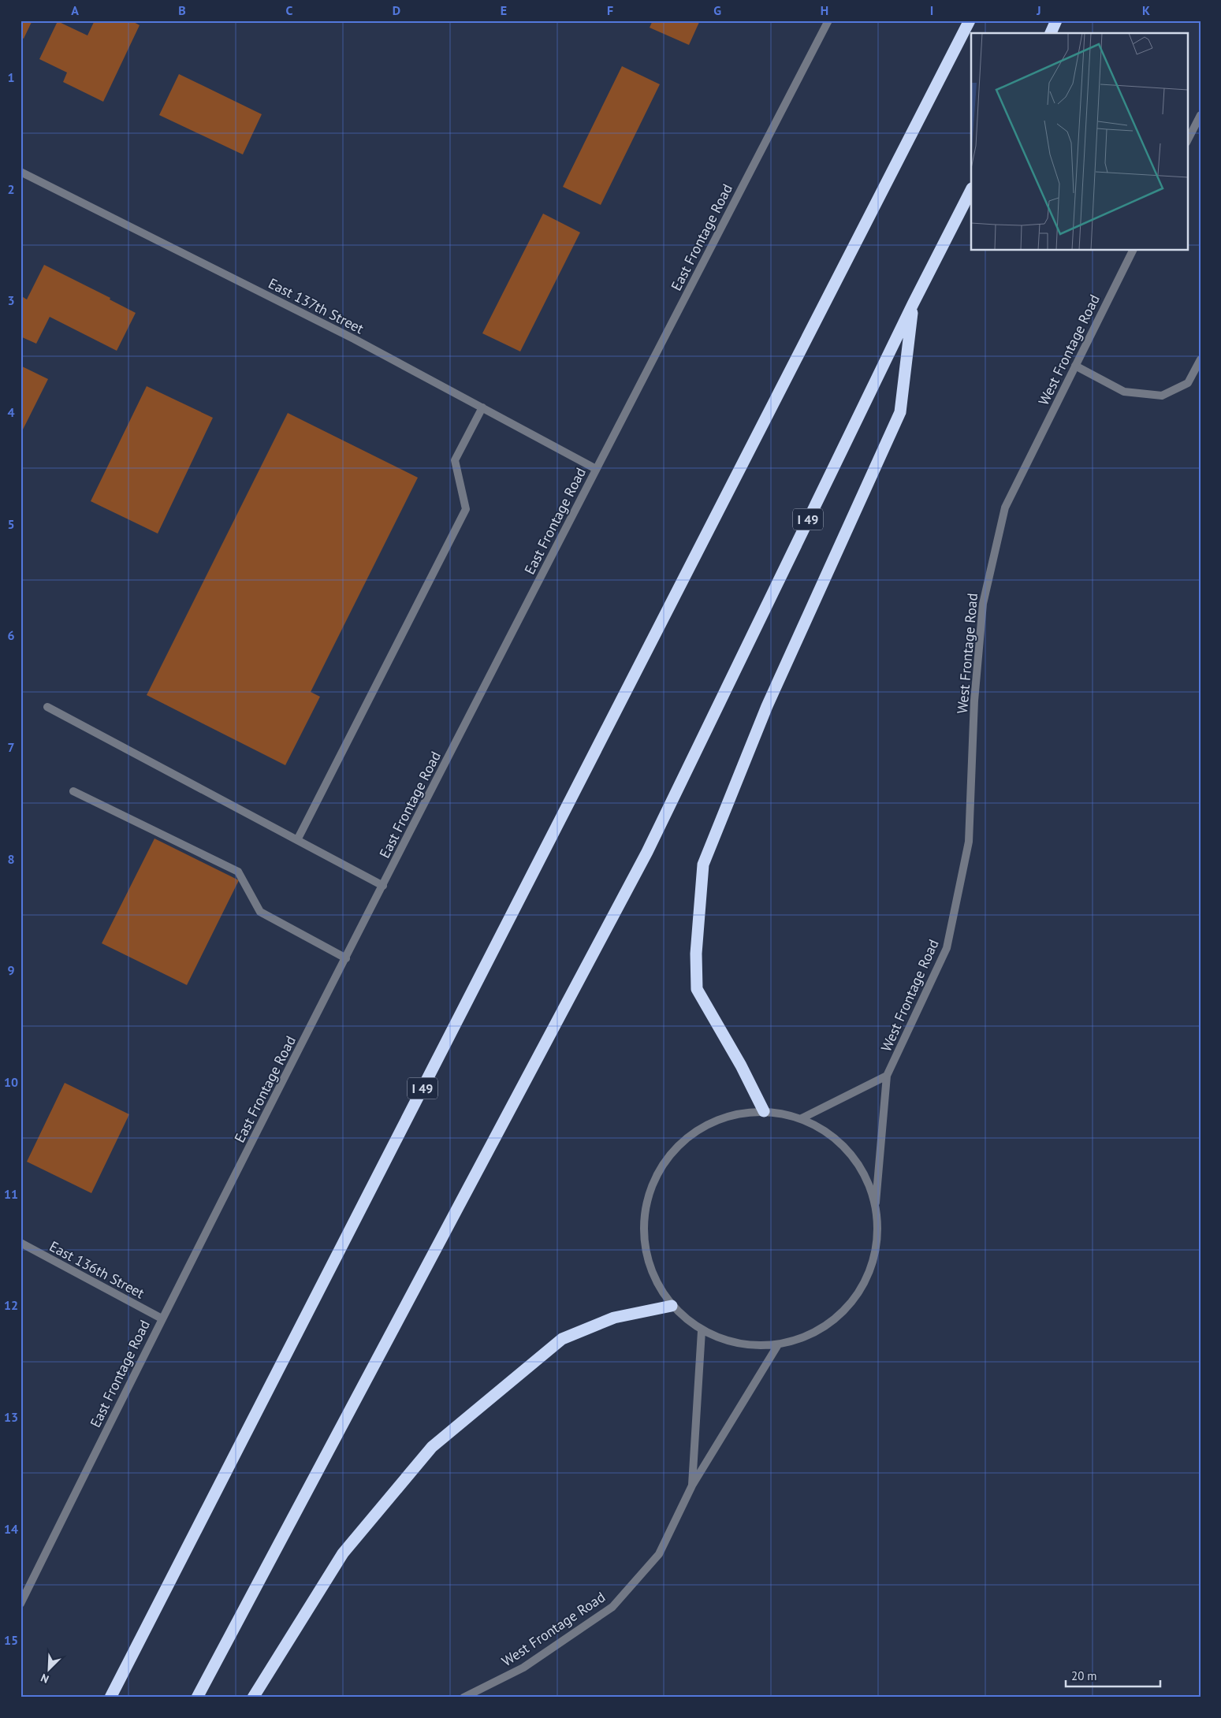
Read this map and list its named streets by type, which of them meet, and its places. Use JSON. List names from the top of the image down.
{
  "streets": {
    "highway": ["I 49"],
    "street": [
      "East Frontage Road",
      "East 137th Street",
      "West Frontage Road",
      "East 136th Street"
    ]
  },
  "crossings": [
    ["East Frontage Road", "East 137th Street"],
    ["East Frontage Road", "East 136th Street"]
  ],
  "scale_bar": "20 m",
  "north": "bottom left",
  "grid": {
    "columns": [
      "A",
      "B",
      "C",
      "D",
      "E",
      "F",
      "G",
      "H",
      "I",
      "J",
      "K"
    ],
    "rows": [
      "1",
      "2",
      "3",
      "4",
      "5",
      "6",
      "7",
      "8",
      "9",
      "10",
      "11",
      "12",
      "13",
      "14",
      "15"
    ]
  }
}
